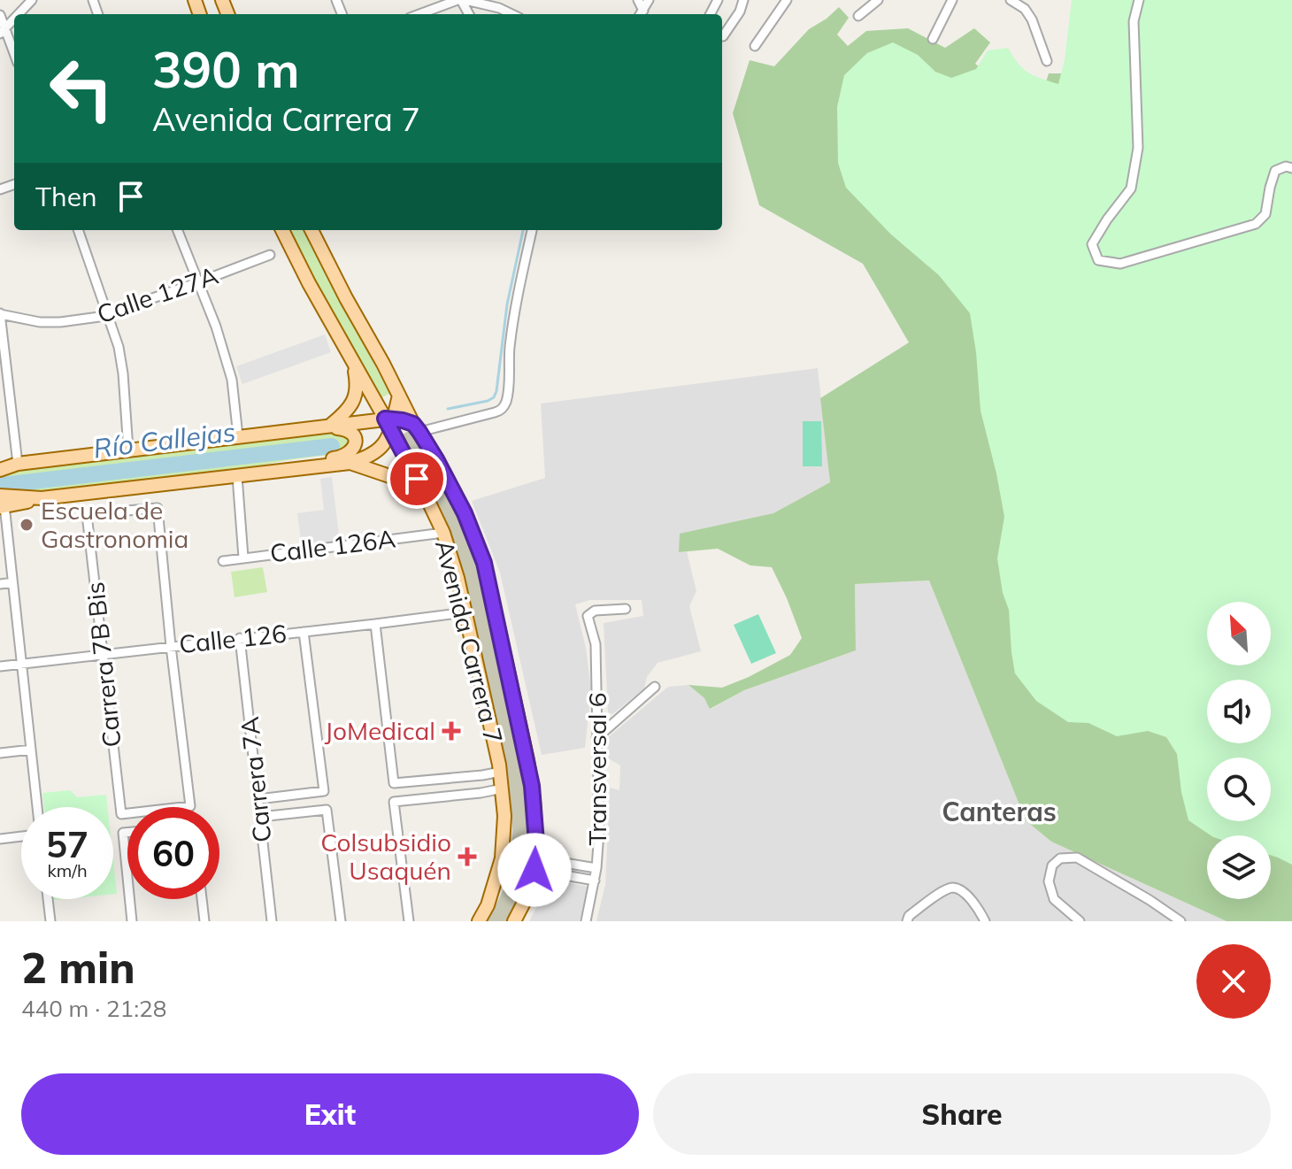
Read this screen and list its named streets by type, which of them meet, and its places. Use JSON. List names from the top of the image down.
{
  "streets": {
    "main road": ["Avenida Carrera 7"],
    "street": [
      "Calle 127A",
      "Calle 126A",
      "Calle 126",
      "Carrera 7B Bis",
      "Transversal 6",
      "Carrera 7A"
    ]
  },
  "crossings": [
    ["Calle 126A", "Avenida Carrera 7"],
    ["Calle 126", "Avenida Carrera 7"],
    ["Calle 126", "Carrera 7B Bis"],
    ["Calle 126", "Carrera 7A"]
  ],
  "districts": ["Canteras"],
  "water": ["Río Callejas"],
  "places": {
    "other": ["Escuela de Gastronomia"],
    "health": ["JoMedical", "Colsubsidio Usaquén"]
  },
  "north": "top left",
  "page": {
    "turn": ["390 m", "Avenida Carrera 7"],
    "then": "Then",
    "speed": "57 km/h",
    "limit": "60",
    "heading": ["2 min", "440 m · 21:28"],
    "buttons": ["Exit", "Share"]
  }
}
